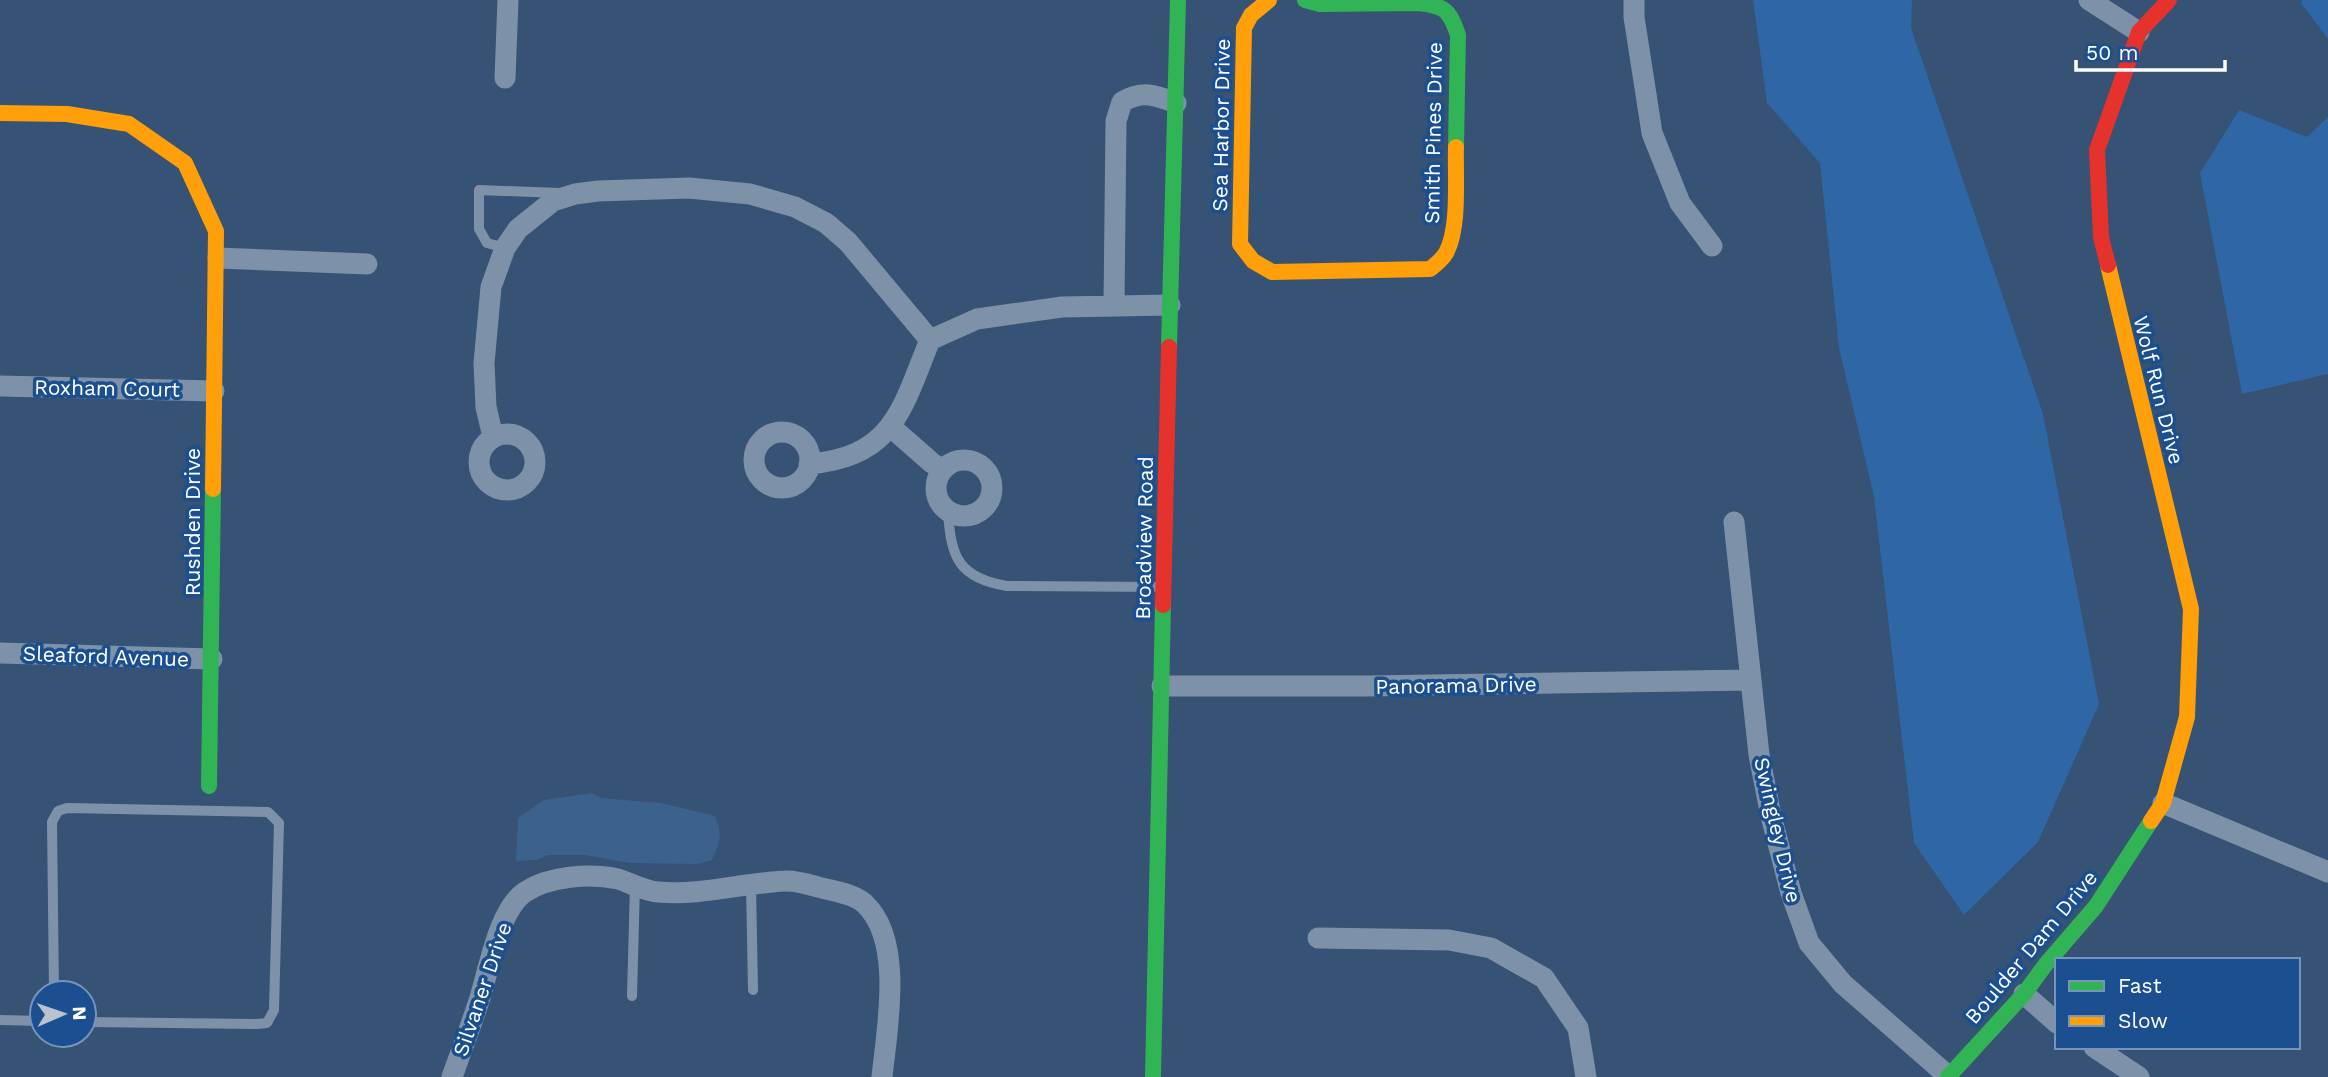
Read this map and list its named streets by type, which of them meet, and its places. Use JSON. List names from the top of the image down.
{
  "streets": {
    "street": [
      "Sea Harbor Drive",
      "Smith Pines Drive",
      "Roxham Court",
      "Wolf Run Drive",
      "Rushden Drive",
      "Broadview Road",
      "Sleaford Avenue",
      "Panorama Drive",
      "Swingley Drive",
      "Boulder Dam Drive",
      "Silvaner Drive"
    ]
  },
  "crossings": [
    ["Sea Harbor Drive", "Smith Pines Drive"],
    ["Roxham Court", "Rushden Drive"],
    ["Wolf Run Drive", "Boulder Dam Drive"],
    ["Rushden Drive", "Sleaford Avenue"],
    ["Broadview Road", "Panorama Drive"],
    ["Panorama Drive", "Swingley Drive"],
    ["Swingley Drive", "Boulder Dam Drive"]
  ],
  "legend": ["Fast", "Slow"],
  "scale_bar": "50 m",
  "north": "right"
}
